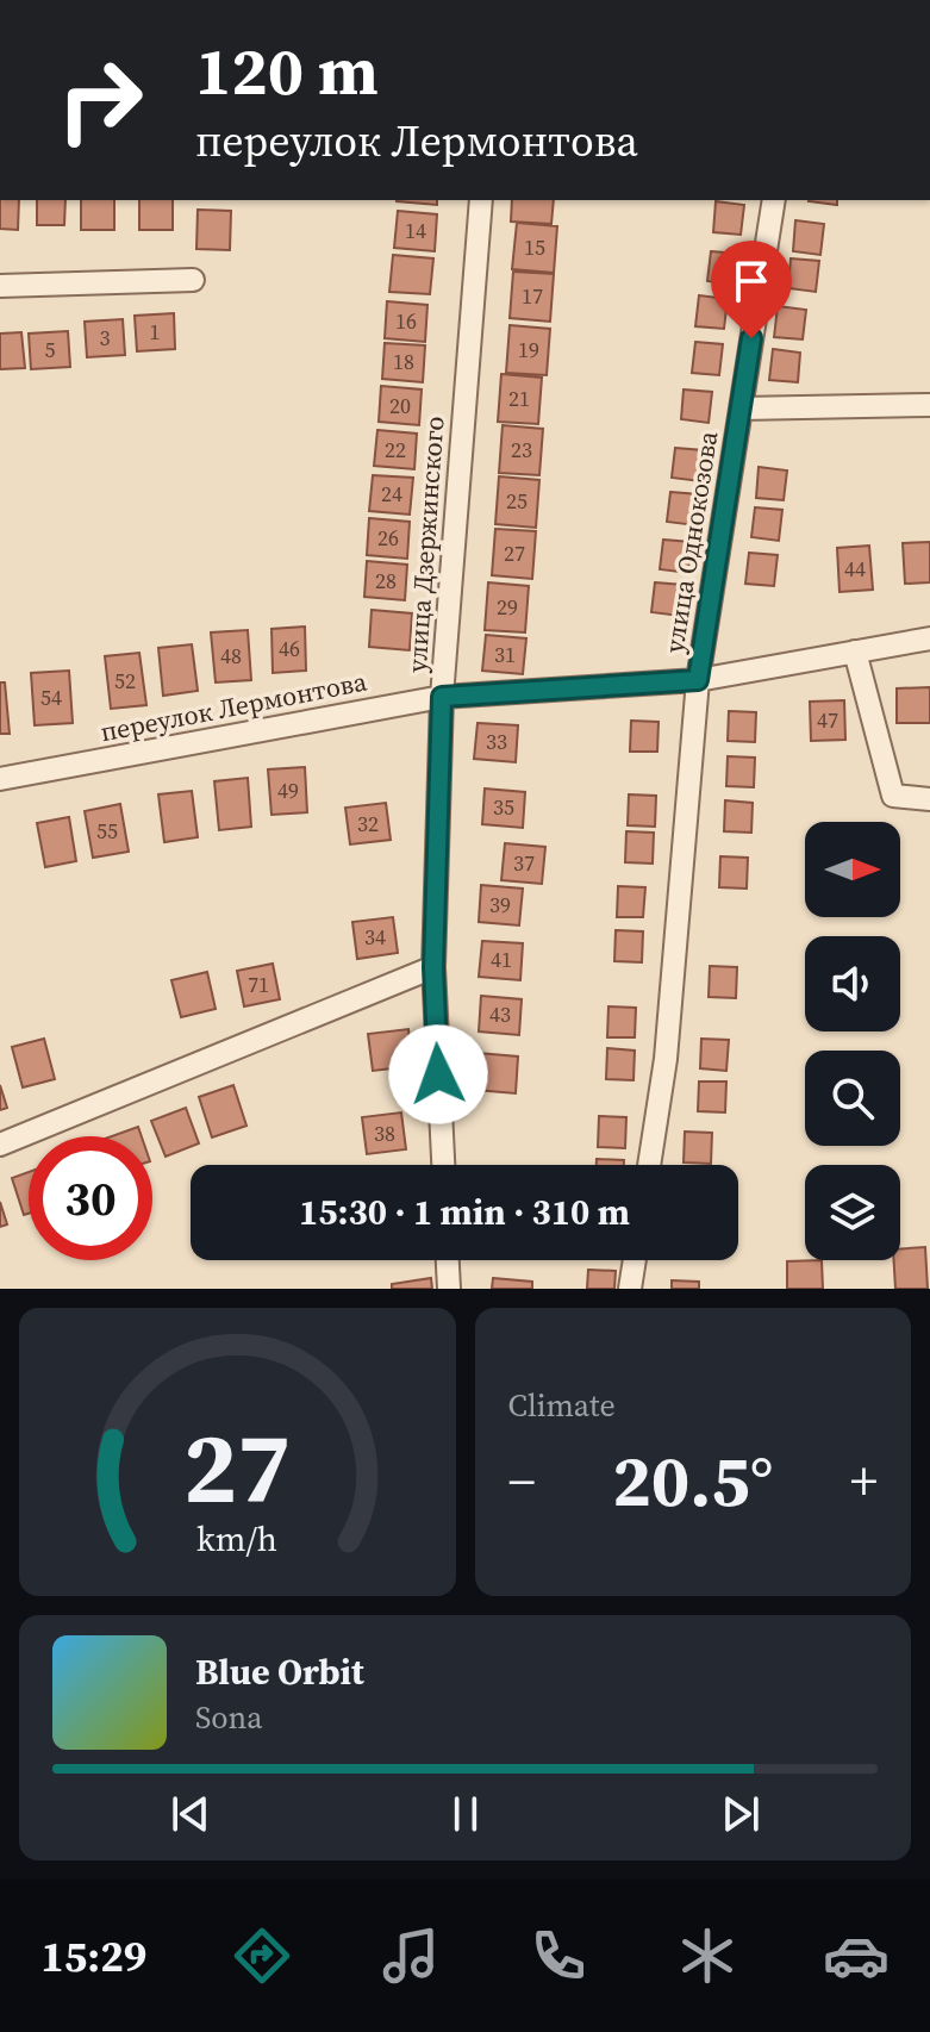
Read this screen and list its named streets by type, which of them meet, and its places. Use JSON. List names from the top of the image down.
{
  "streets": {
    "street": ["улица Однокозова", "улица Дзержинского", "переулок Лермонтова"]
  },
  "crossings": [
    ["улица Однокозова", "переулок Лермонтова"],
    ["улица Дзержинского", "переулок Лермонтова"]
  ],
  "house_numbers": [
    "14",
    "15",
    "17",
    "16",
    "1",
    "3",
    "5",
    "19",
    "18",
    "21",
    "20",
    "22",
    "23",
    "24",
    "25",
    "26",
    "27",
    "44",
    "28",
    "29",
    "46",
    "31",
    "48",
    "52",
    "54",
    "47",
    "33",
    "49",
    "35",
    "32",
    "55",
    "37",
    "39",
    "34",
    "41",
    "71",
    "43",
    "38"
  ],
  "north": "right",
  "page": {
    "turn": ["120 m", "переулок Лермонтова"],
    "limit": "30",
    "trip": "15:30 · 1 min · 310 m",
    "tile": "Climate",
    "heat": ["−", "20.5°", "+"],
    "song": ["Blue Orbit", "Sona"],
    "tabs": "15:29",
    "gauge": ["27", "km/h"]
  }
}
